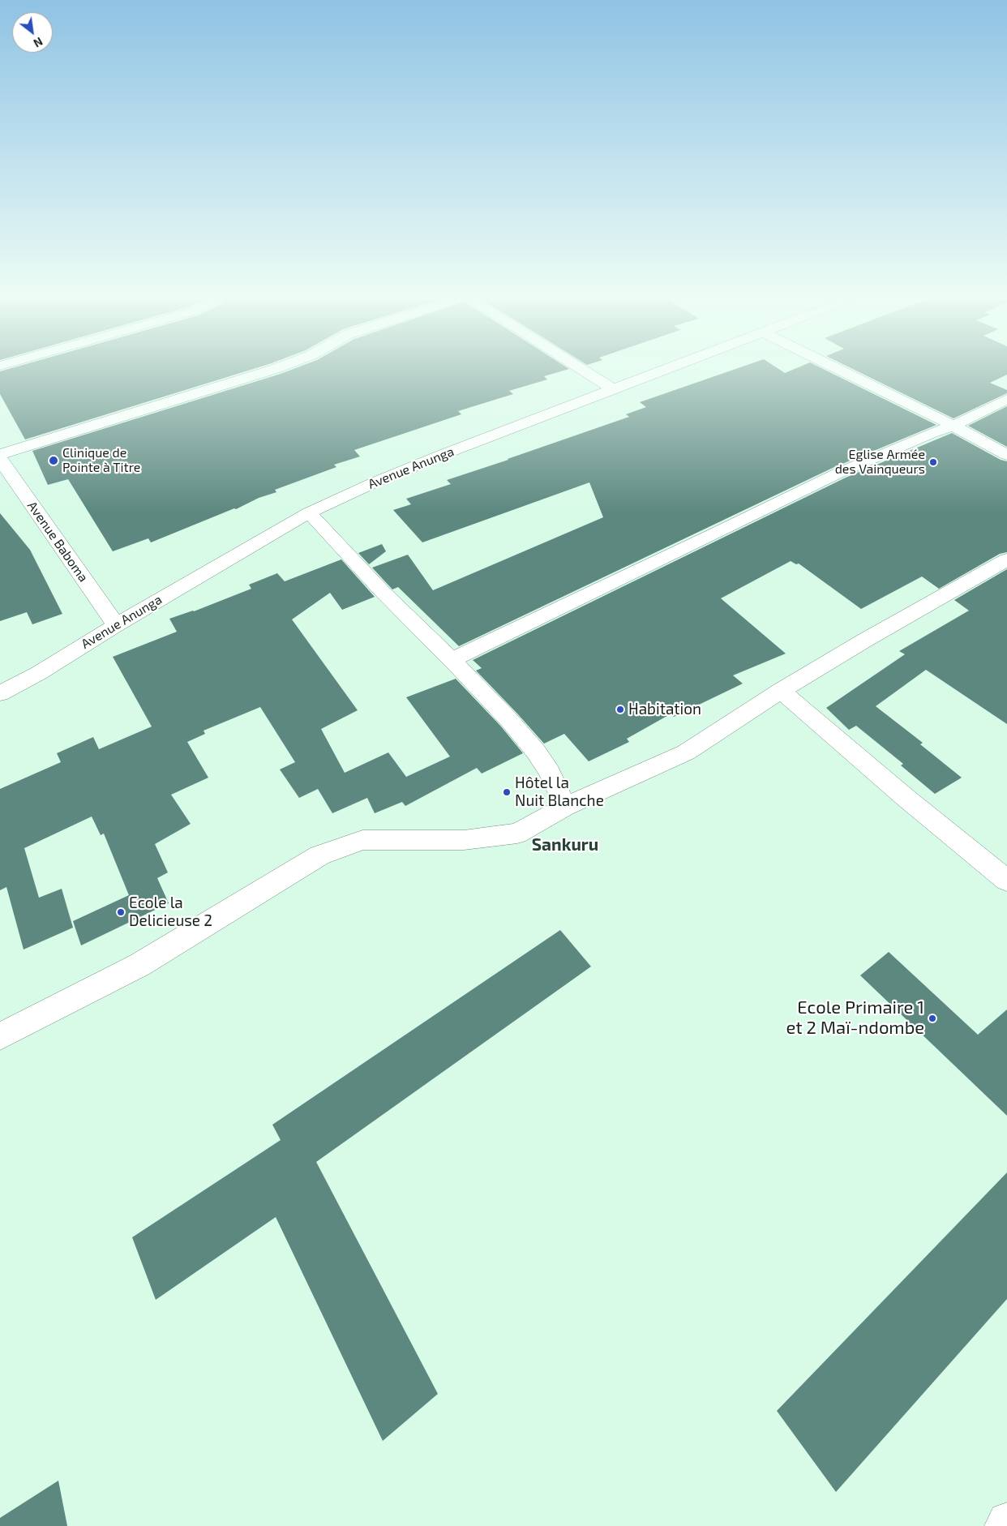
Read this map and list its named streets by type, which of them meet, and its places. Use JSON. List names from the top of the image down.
{
  "streets": {
    "street": ["Avenue Anunga", "Avenue Baboma"]
  },
  "crossings": [
    ["Avenue Anunga", "Avenue Baboma"]
  ],
  "districts": ["Sankuru"],
  "places": [
    "Clinique de Pointe à Titre",
    "Eglise Armée des Vainqueurs",
    "Habitation",
    "Hôtel la Nuit Blanche",
    "Ecole la Delicieuse 2",
    "Ecole Primaire 1 et 2 Maï-ndombe"
  ],
  "north": "bottom right"
}
